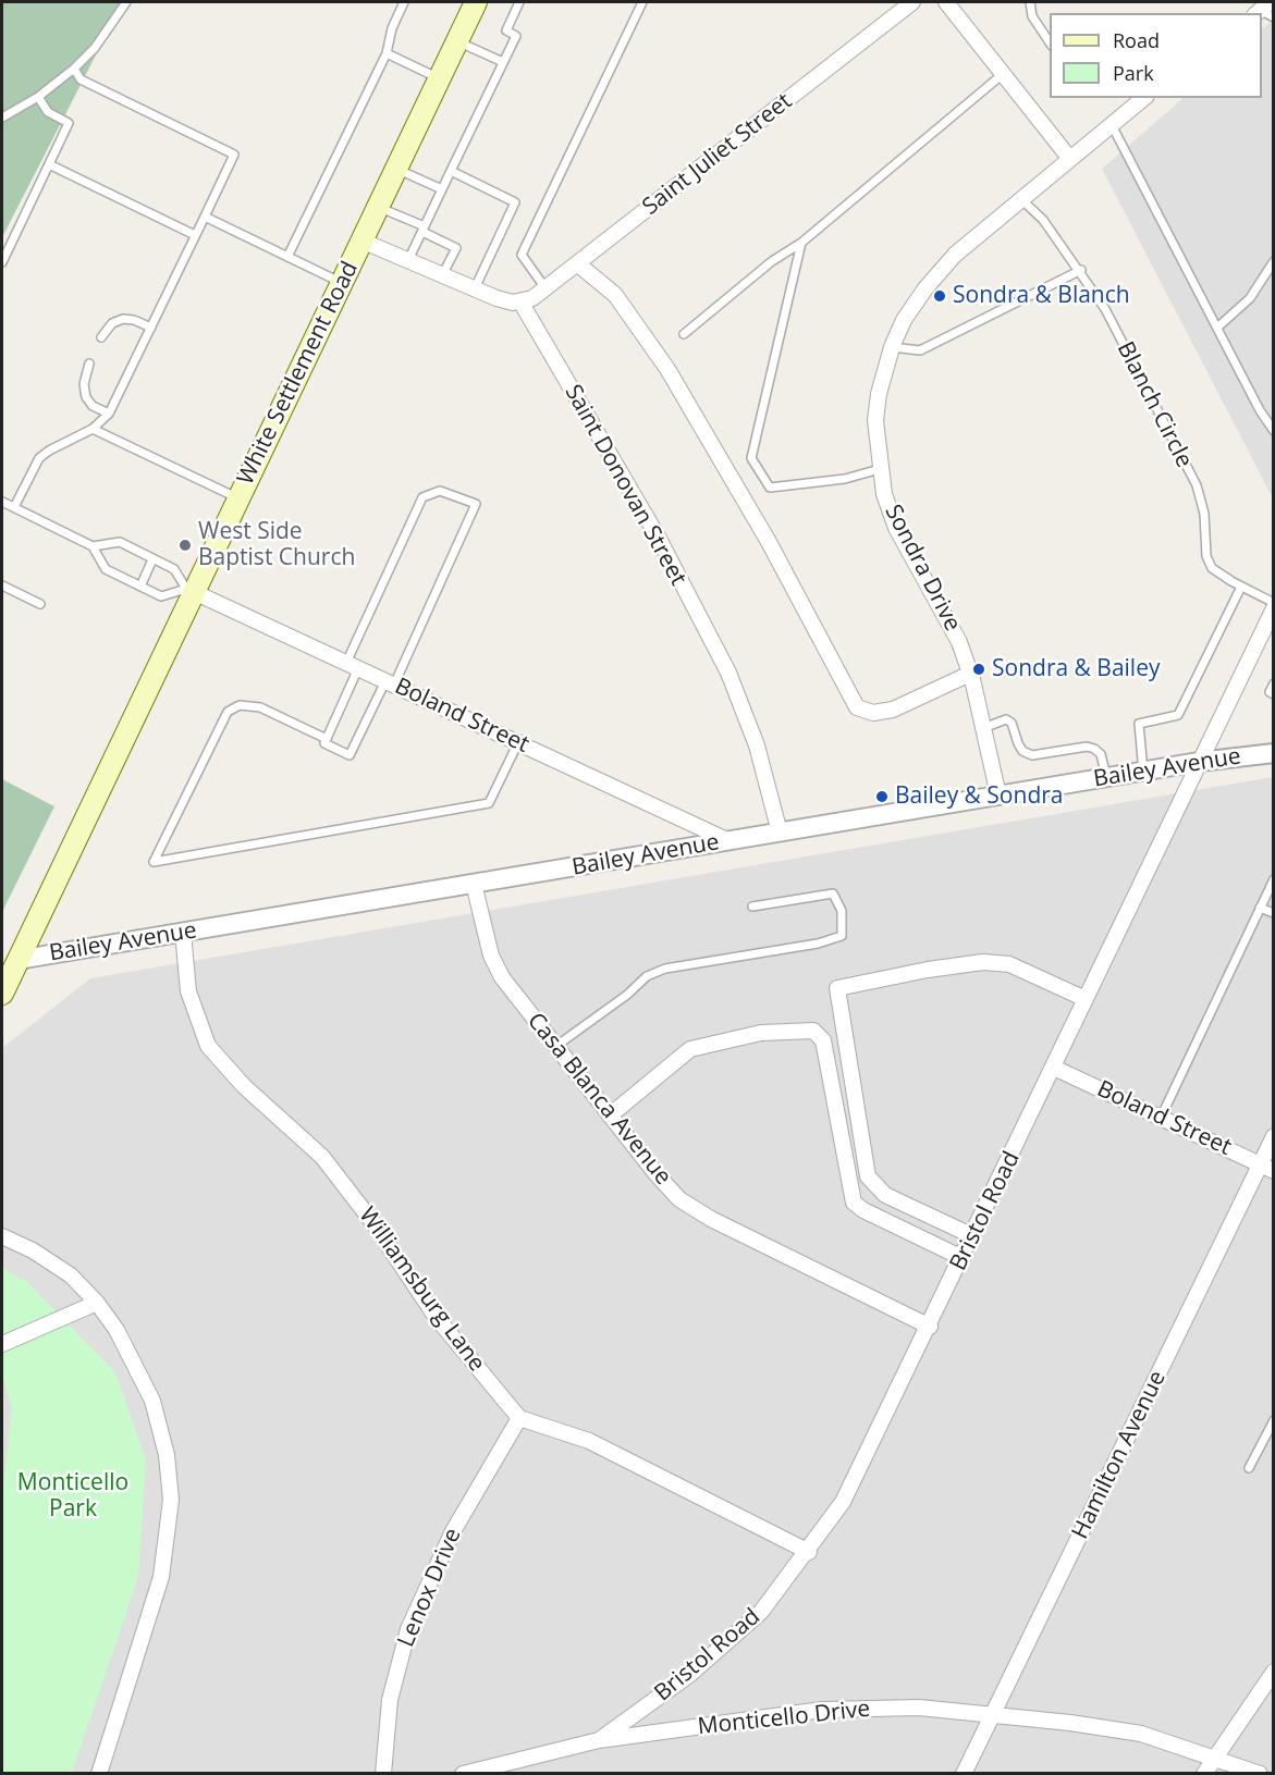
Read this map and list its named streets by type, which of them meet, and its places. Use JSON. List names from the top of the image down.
{
  "streets": {
    "main road": ["White Settlement Road"],
    "street": [
      "Saint Juliet Street",
      "Saint Donovan Street",
      "Sondra Drive",
      "Boland Street",
      "Bailey Avenue",
      "Casa Blanca Avenue",
      "Bristol Road",
      "Williamsburg Lane",
      "Hamilton Avenue",
      "Lenox Drive",
      "Monticello Drive"
    ],
    "lane": ["Blanch Circle"]
  },
  "crossings": [
    ["Saint Juliet Street", "Saint Donovan Street"],
    ["White Settlement Road", "Boland Street"],
    ["White Settlement Road", "Bailey Avenue"],
    ["Blanch Circle", "Sondra Drive"],
    ["Saint Donovan Street", "Bailey Avenue"],
    ["Sondra Drive", "Bailey Avenue"],
    ["Boland Street", "Bailey Avenue"],
    ["Boland Street", "Bristol Road"],
    ["Boland Street", "Hamilton Avenue"],
    ["Bailey Avenue", "Casa Blanca Avenue"],
    ["Bailey Avenue", "Bristol Road"],
    ["Bailey Avenue", "Williamsburg Lane"],
    ["Casa Blanca Avenue", "Bristol Road"],
    ["Bristol Road", "Monticello Drive"],
    ["Williamsburg Lane", "Lenox Drive"],
    ["Hamilton Avenue", "Monticello Drive"]
  ],
  "parks": ["Monticello Park"],
  "places": [
    "Sondra & Blanch",
    "West Side Baptist Church",
    "Sondra & Bailey",
    "Bailey & Sondra"
  ],
  "legend": ["Road", "Park"]
}
